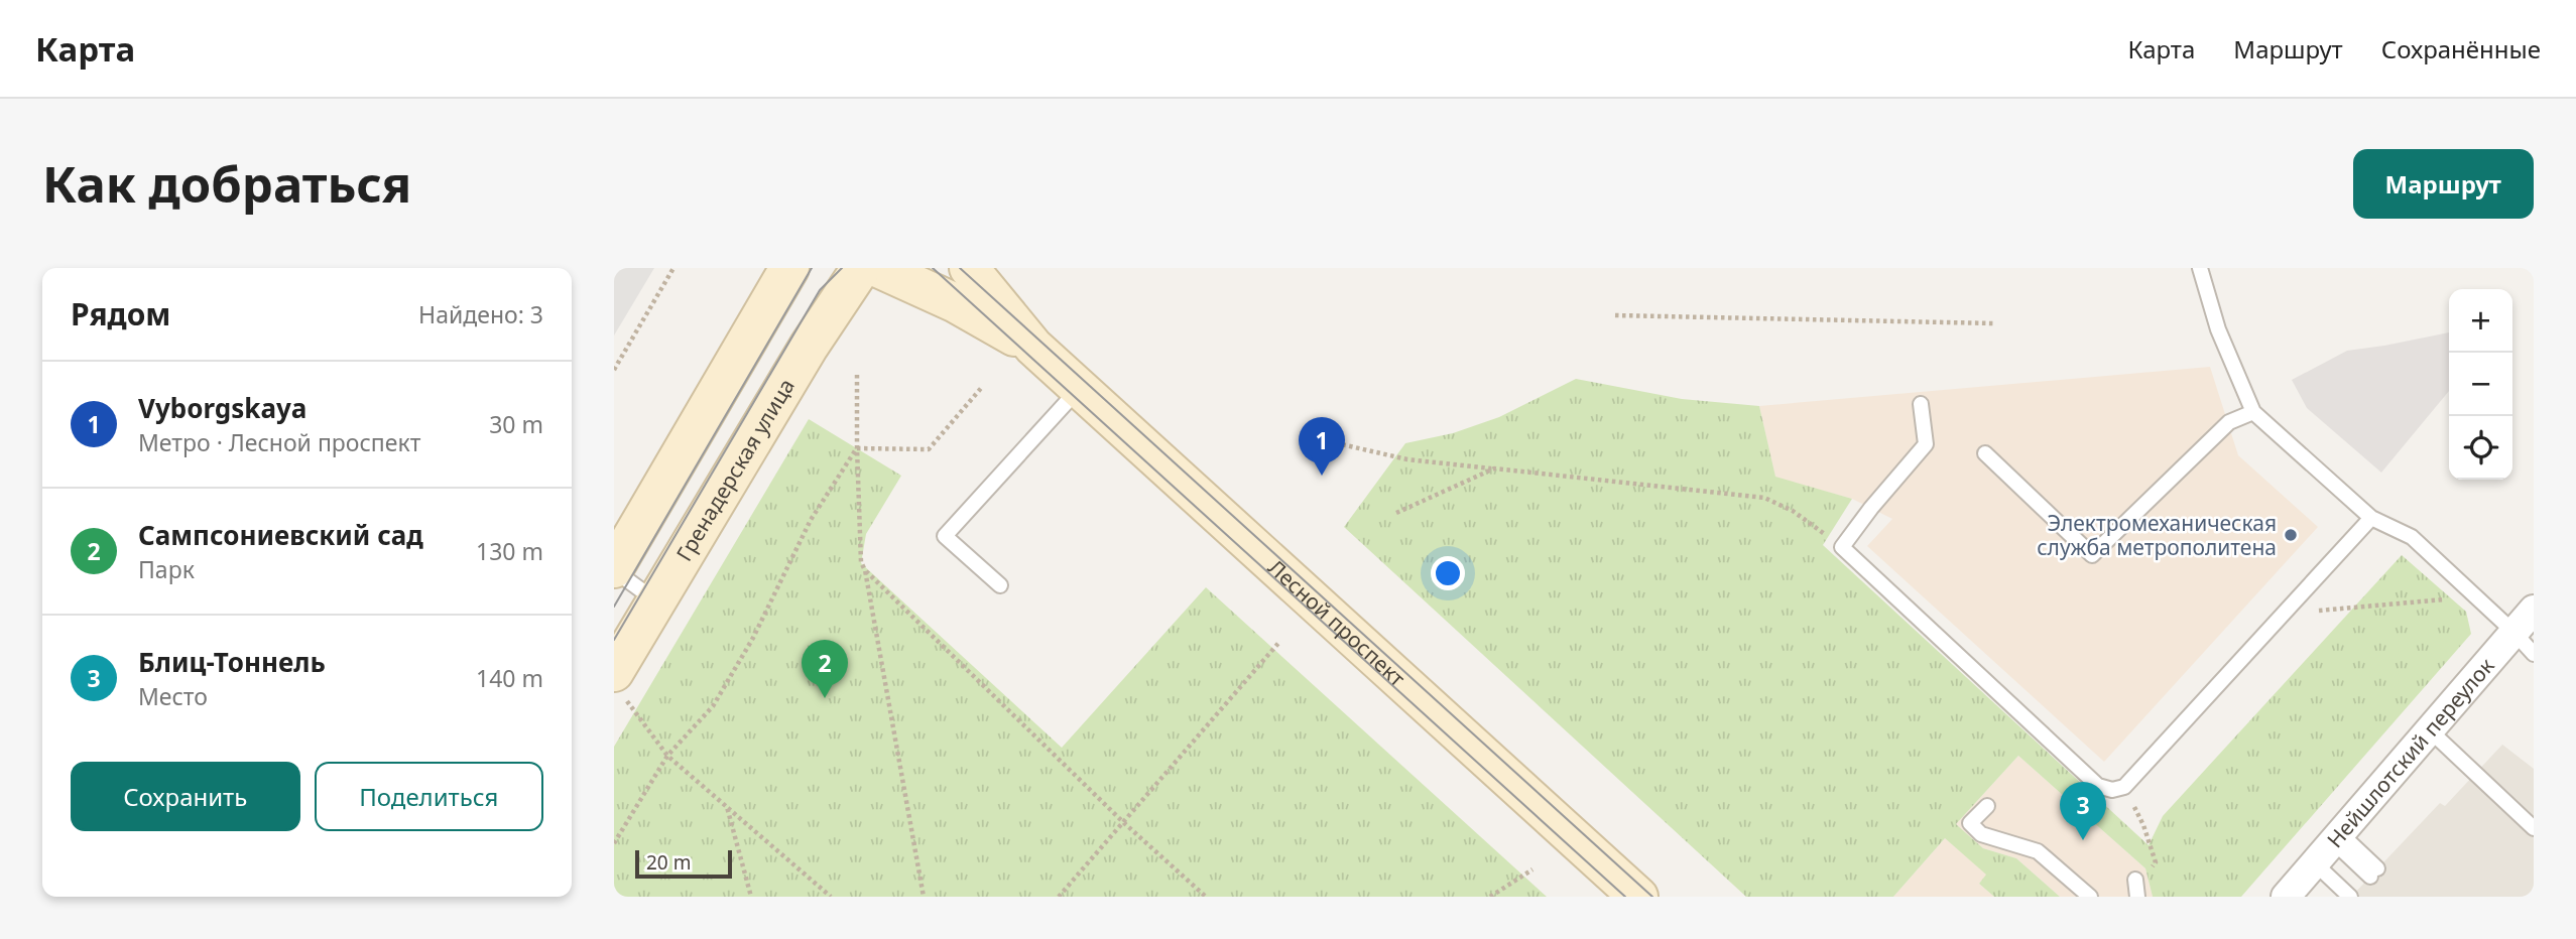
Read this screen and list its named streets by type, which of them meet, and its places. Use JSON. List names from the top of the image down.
{
  "streets": {
    "main road": ["Гренадерская улица", "Лесной проспект"],
    "street": ["Нейшлотский переулок"]
  },
  "places": ["Электромеханическая служба метрополитена"],
  "scale_bar": "20 m",
  "page": {
    "header": "Карта",
    "nav": ["Карта", "Маршрут", "Сохранённые"],
    "buttons": [
      "Маршрут",
      ["Сохранить", "Поделиться"]
    ],
    "title": "Как добраться",
    "heading": ["Рядом", "Найдено: 3"],
    "map_buttons": ["+", "−"],
    "list": [
      {
        "mark": "1",
        "name": "Vyborgskaya",
        "note": "Метро · Лесной проспект",
        "value": "30 m"
      },
      {
        "mark": "2",
        "name": "Сампсониевский сад",
        "note": "Парк",
        "value": "130 m"
      },
      {
        "mark": "3",
        "name": "Блиц-Тоннель",
        "note": "Место",
        "value": "140 m"
      }
    ],
    "pins": ["1", "2", "3"],
    "scale": "20 m"
  }
}
